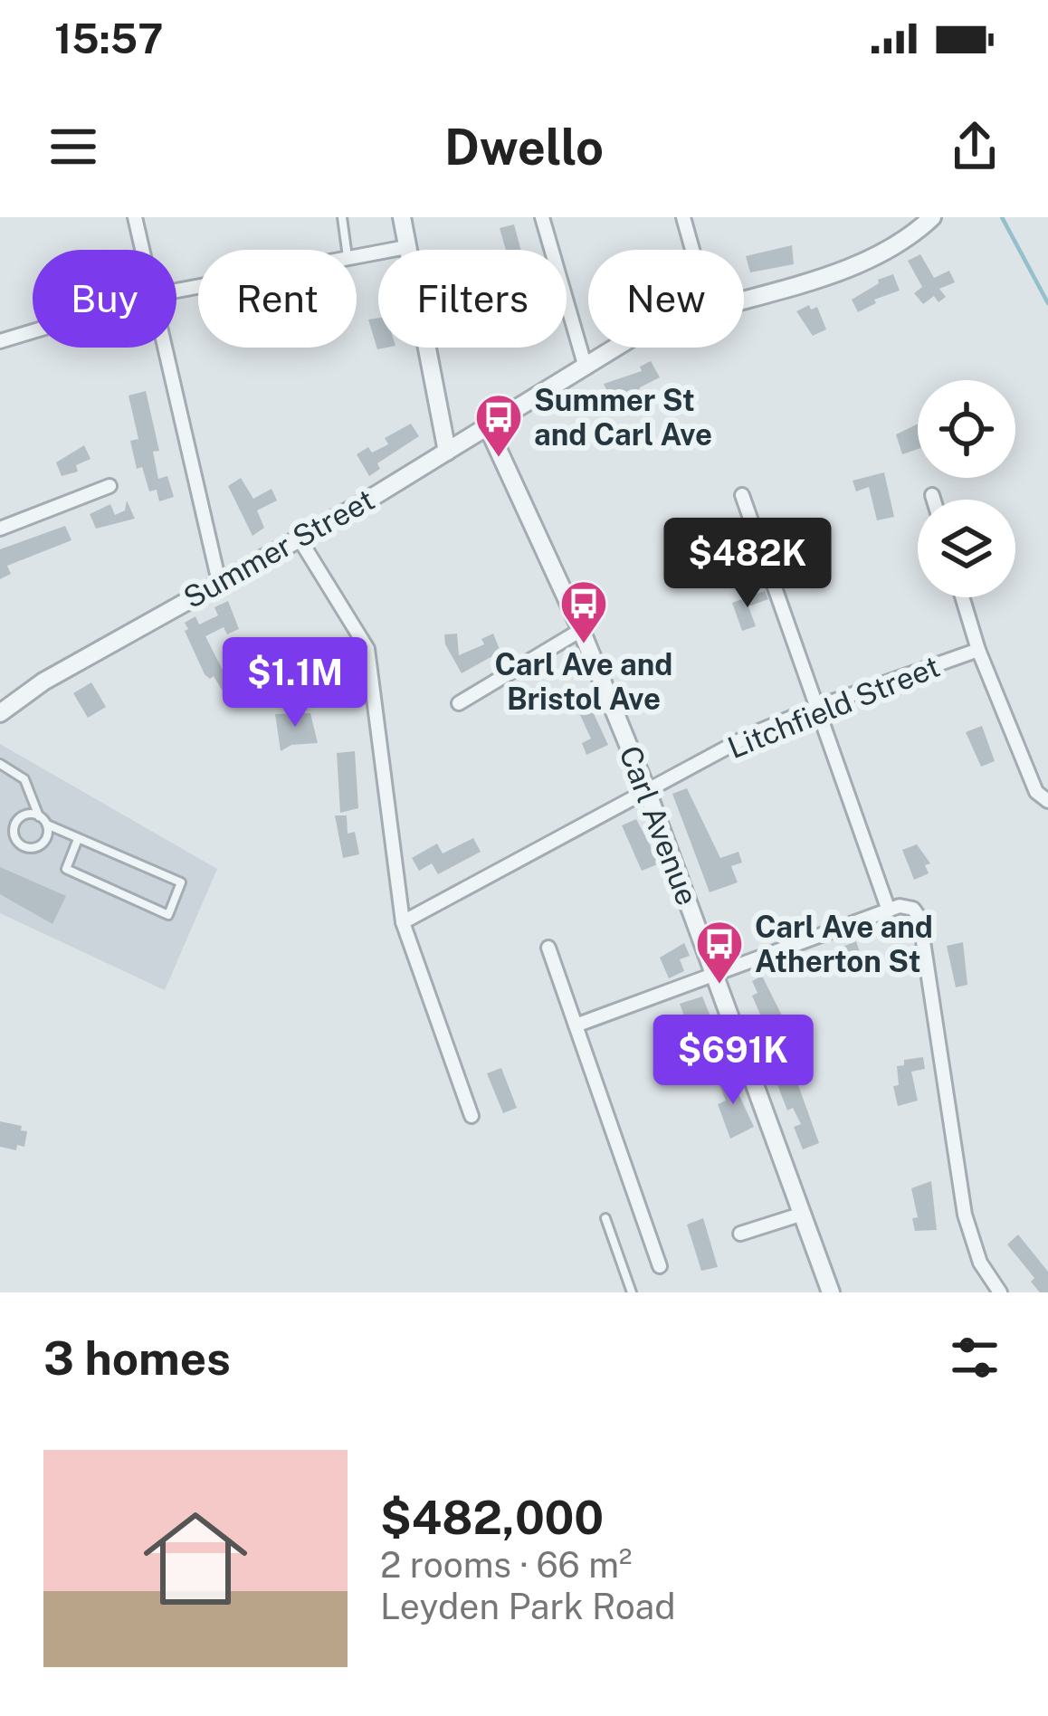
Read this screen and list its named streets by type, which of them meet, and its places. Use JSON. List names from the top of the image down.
{
  "streets": {
    "street": ["Summer Street", "Litchfield Street", "Carl Avenue"]
  },
  "crossings": [
    ["Summer Street", "Carl Avenue"],
    ["Litchfield Street", "Carl Avenue"]
  ],
  "places": {
    "bus stop": ["Summer St and Carl Ave", "Carl Ave and Bristol Ave", "Carl Ave and Atherton St"]
  },
  "page": {
    "status": "15:57",
    "header": "Dwello",
    "chip": [
      "Buy",
      "Rent",
      "Filters",
      "New"
    ],
    "price": ["$482K", "$1.1M", "$691K"],
    "heading": "3 homes",
    "list": [
      {
        "name": "$482,000",
        "note": "2 rooms · 66 m² · Leyden Park Road"
      }
    ]
  }
}
